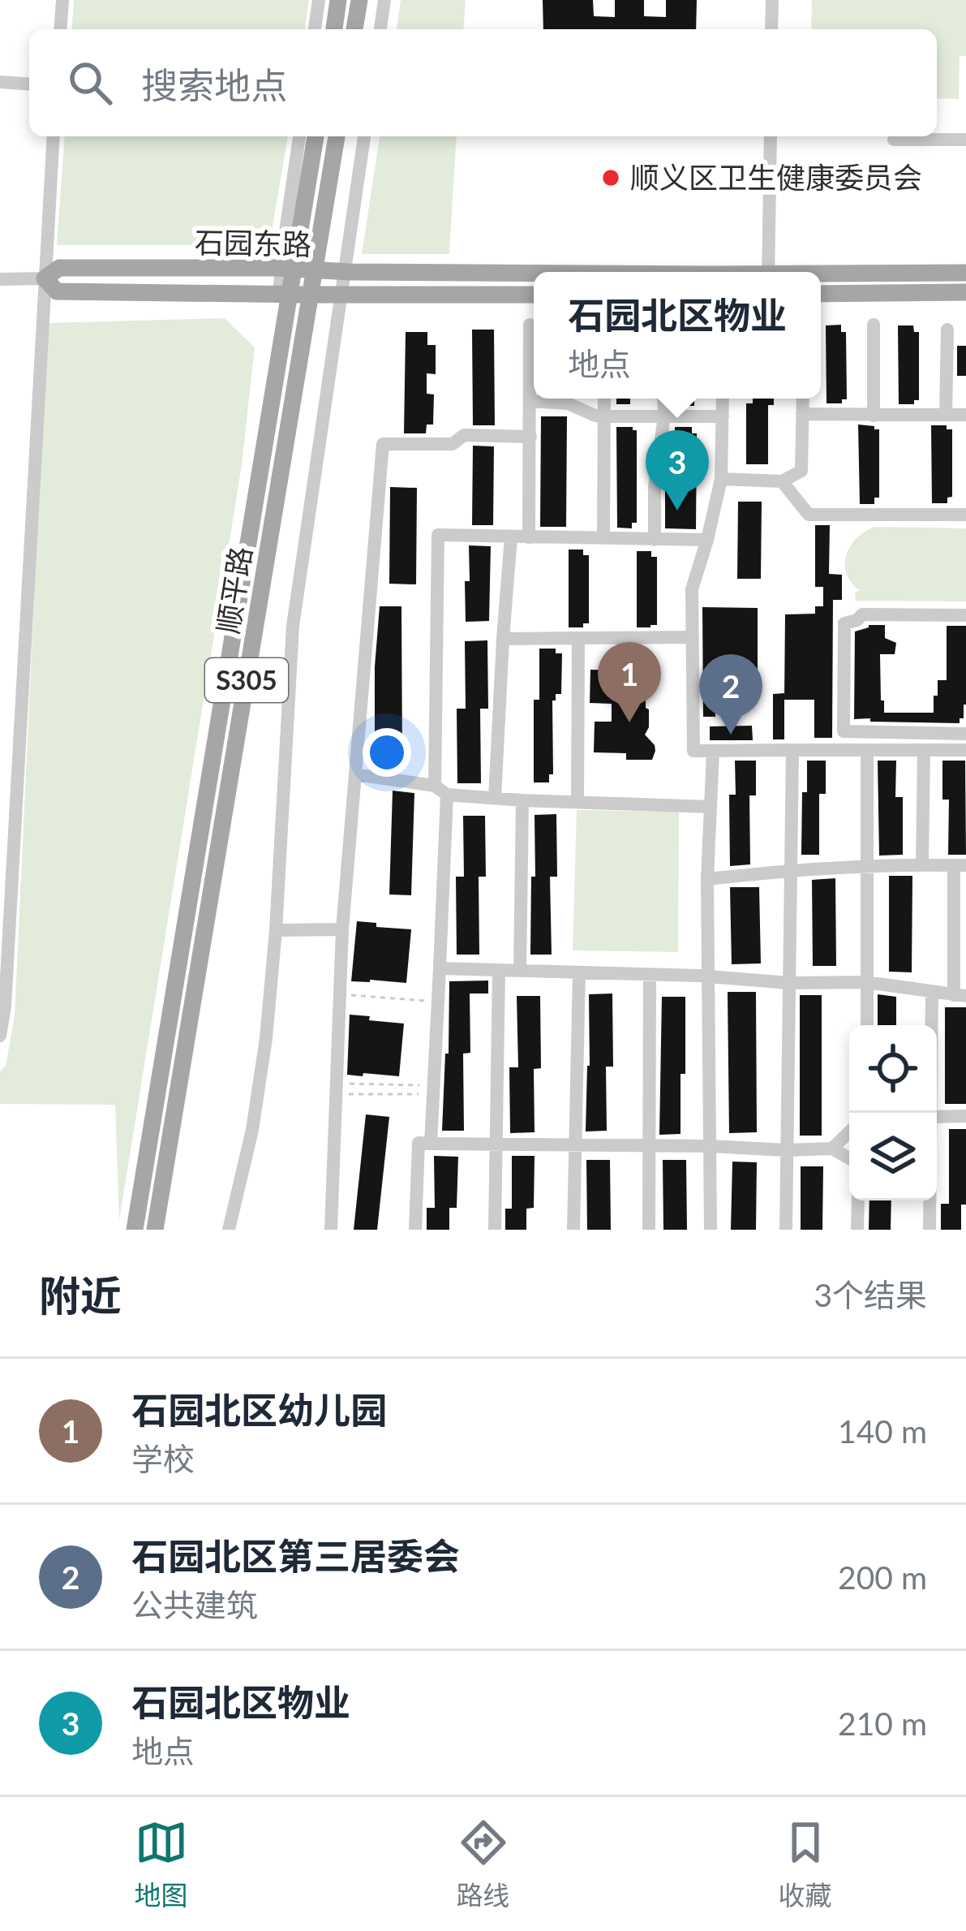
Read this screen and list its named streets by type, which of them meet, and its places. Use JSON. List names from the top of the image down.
{
  "streets": {
    "main road": ["石园东路", "顺平路", "S305"]
  },
  "crossings": [
    ["石园东路", "顺平路"]
  ],
  "places": ["顺义区卫生健康委员会"],
  "page": {
    "search": "搜索地点",
    "popup": ["石园北区物业", "地点"],
    "pins": ["3", "1", "2"],
    "heading": ["附近", "3个结果"],
    "list": [
      {
        "mark": "1",
        "name": "石园北区幼儿园",
        "note": "学校",
        "value": "140 m"
      },
      {
        "mark": "2",
        "name": "石园北区第三居委会",
        "note": "公共建筑",
        "value": "200 m"
      },
      {
        "mark": "3",
        "name": "石园北区物业",
        "note": "地点",
        "value": "210 m"
      }
    ],
    "nav": ["地图", "路线", "收藏"]
  }
}
